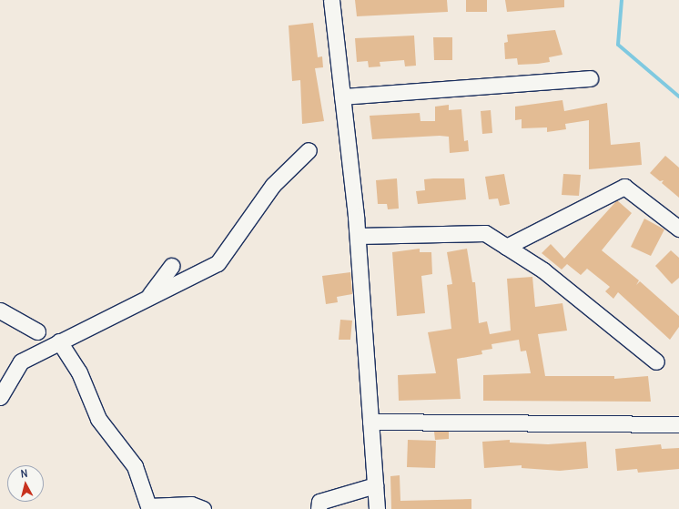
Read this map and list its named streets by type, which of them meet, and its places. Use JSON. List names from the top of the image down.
{
  "north": "top"
}
